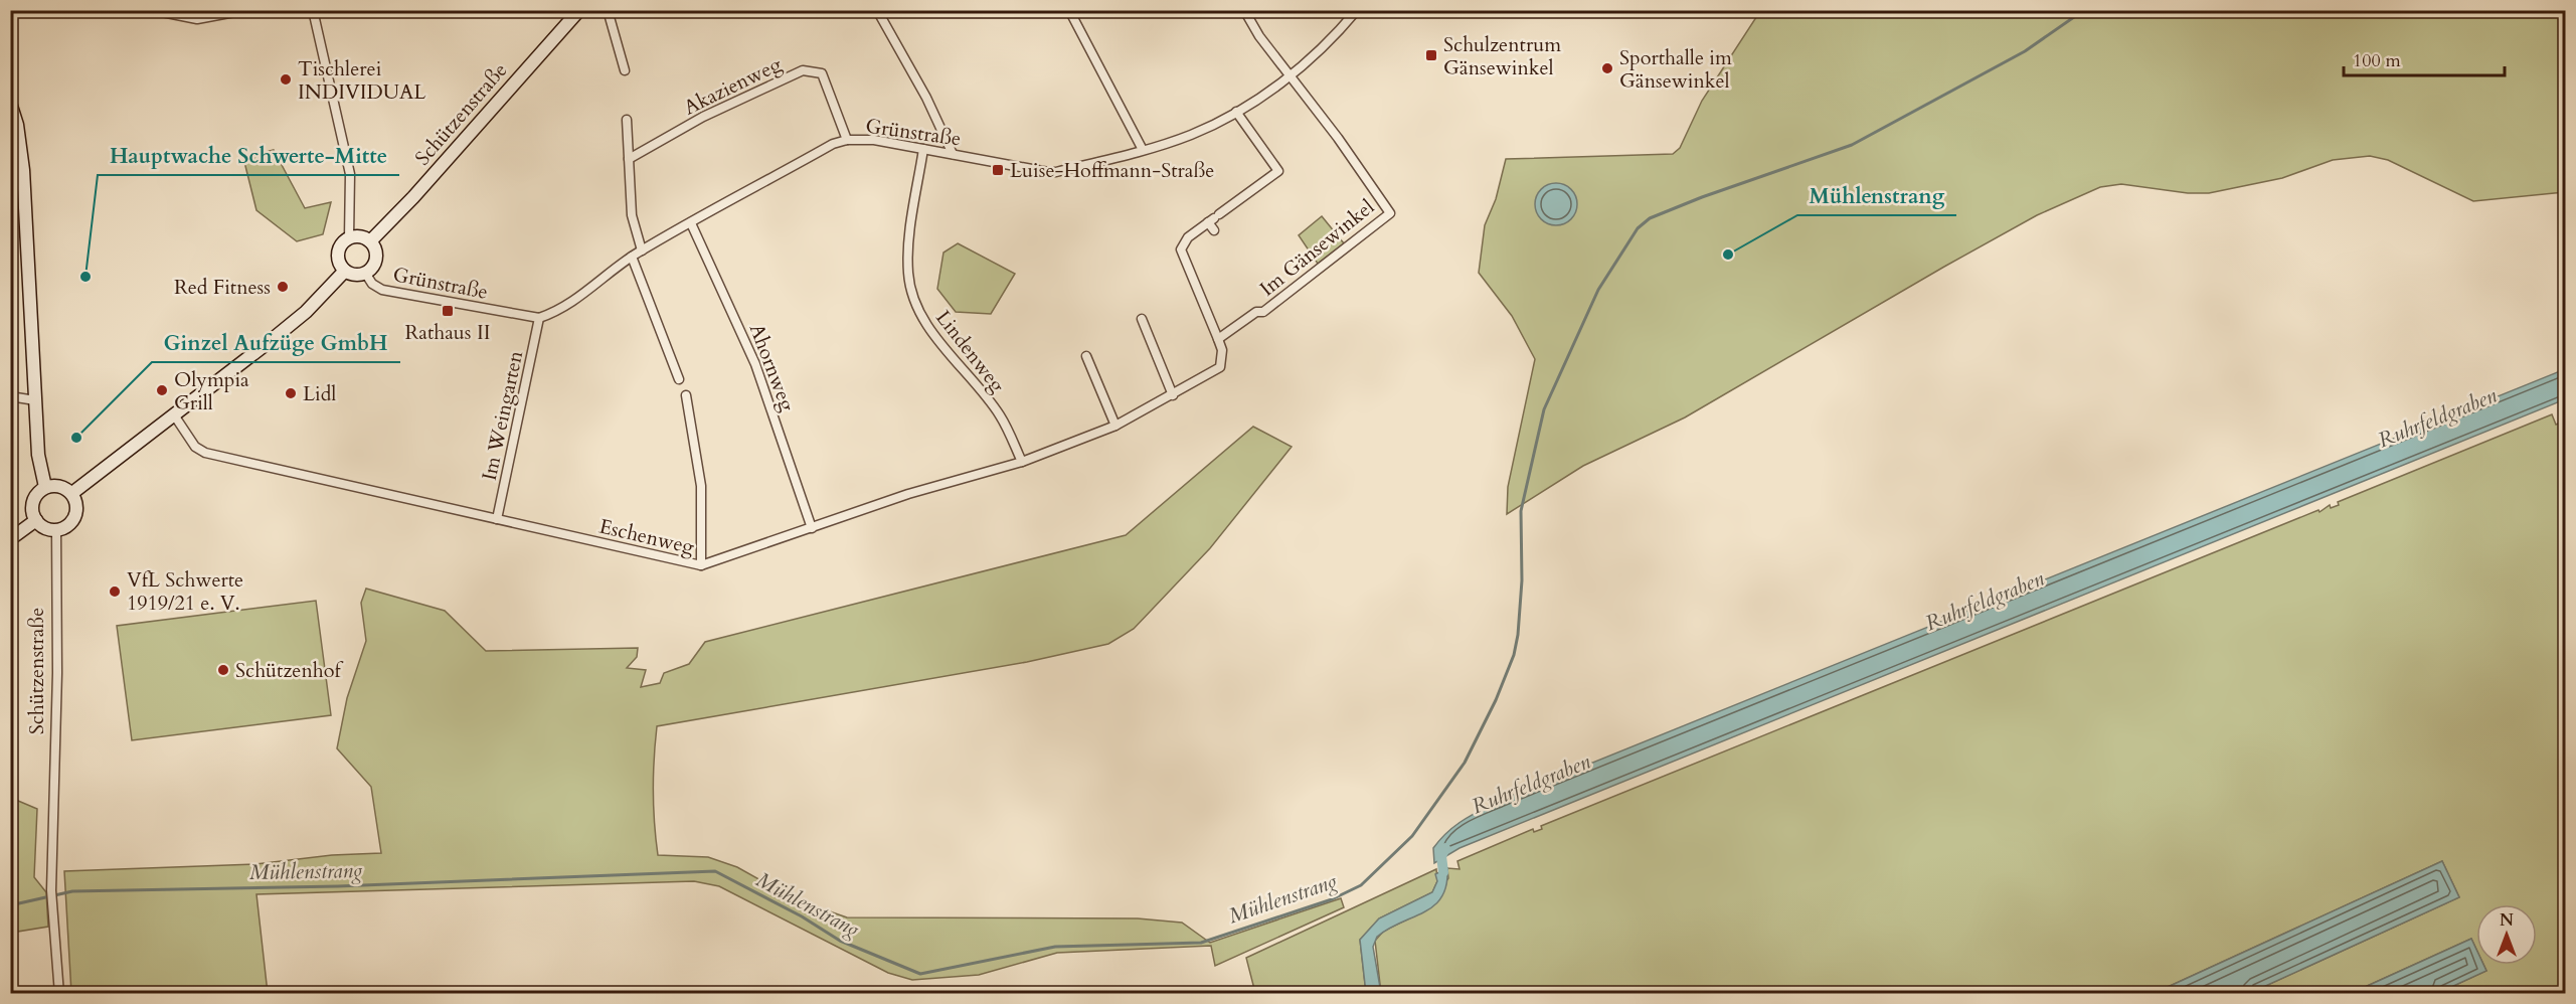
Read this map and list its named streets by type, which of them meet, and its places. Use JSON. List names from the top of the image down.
{
  "streets": {
    "main road": ["Schützenstraße"],
    "street": [
      "Akazienweg",
      "Grünstraße",
      "Im Gänsewinkel",
      "Lindenweg",
      "Ahornweg",
      "Im Weingarten",
      "Eschenweg"
    ]
  },
  "crossings": [
    ["Akazienweg", "Grünstraße"],
    ["Schützenstraße", "Grünstraße"],
    ["Grünstraße", "Im Gänsewinkel"],
    ["Grünstraße", "Lindenweg"],
    ["Grünstraße", "Ahornweg"],
    ["Grünstraße", "Im Weingarten"],
    ["Grünstraße", "Eschenweg"],
    ["Im Gänsewinkel", "Eschenweg"],
    ["Lindenweg", "Eschenweg"],
    ["Ahornweg", "Eschenweg"],
    ["Im Weingarten", "Eschenweg"]
  ],
  "water": ["Ruhrfeldgraben", "Mühlenstrang"],
  "places": {
    "transit": ["Schulzentrum Gänsewinkel", "Luise-Hoffmann-Straße", "Rathaus II"],
    "other": [
      "Sporthalle im Gänsewinkel",
      "Tischlerei INDIVIDUAL",
      "Mühlenstrang",
      "Hauptwache Schwerte-Mitte",
      "Red Fitness",
      "Olympia Grill",
      "Lidl",
      "Ginzel Aufzüge GmbH",
      "VfL Schwerte 1919/21 e. V.",
      "Schützenhof"
    ]
  },
  "scale_bar": "100 m",
  "north": "top"
}
